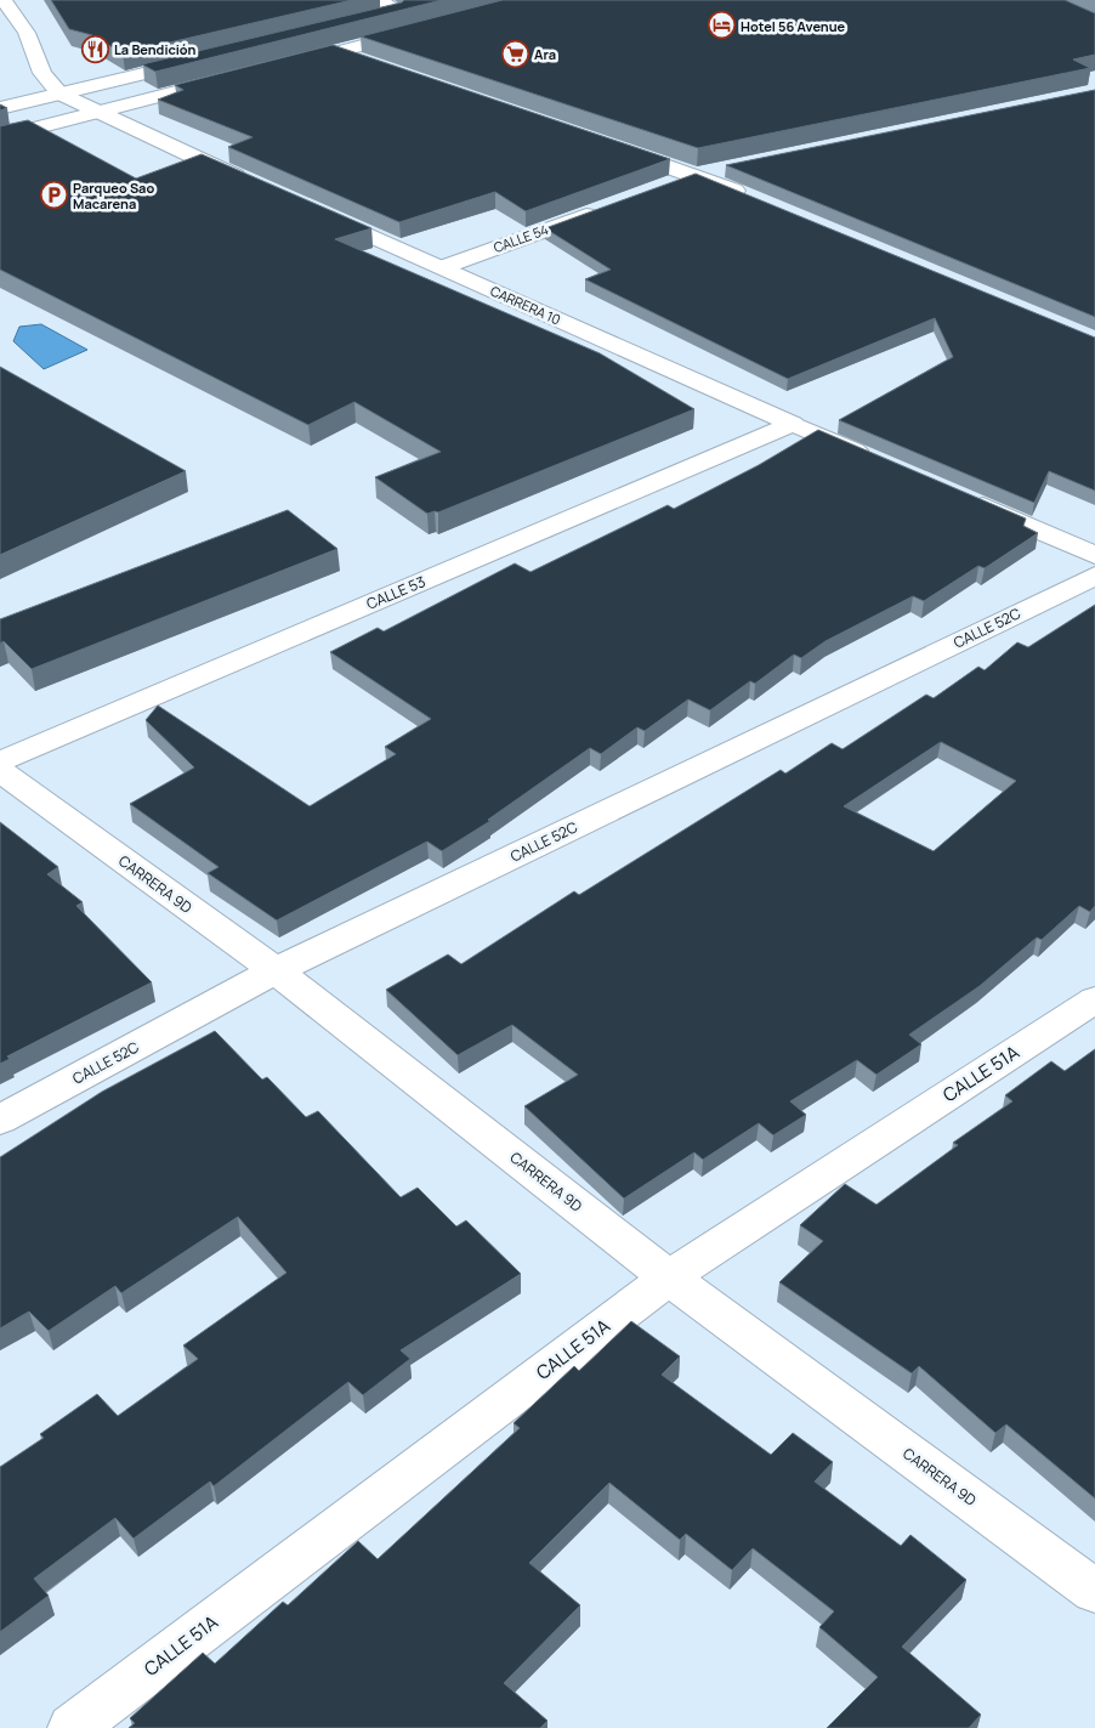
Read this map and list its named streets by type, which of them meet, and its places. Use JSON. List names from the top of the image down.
{
  "streets": {
    "street": [
      "CALLE 54",
      "CARRERA 10",
      "CALLE 53",
      "CALLE 52C",
      "CARRERA 9D",
      "CALLE 51A"
    ]
  },
  "crossings": [
    ["CALLE 54", "CARRERA 10"],
    ["CARRERA 10", "CALLE 53"],
    ["CALLE 52C", "CARRERA 9D"],
    ["CARRERA 9D", "CALLE 51A"]
  ],
  "places": {
    "hotel": ["Hotel 56 Avenue"],
    "restaurant": ["La Bendición"],
    "supermarket": ["Ara"],
    "parking": ["Parqueo Sao Macarena"]
  }
}
